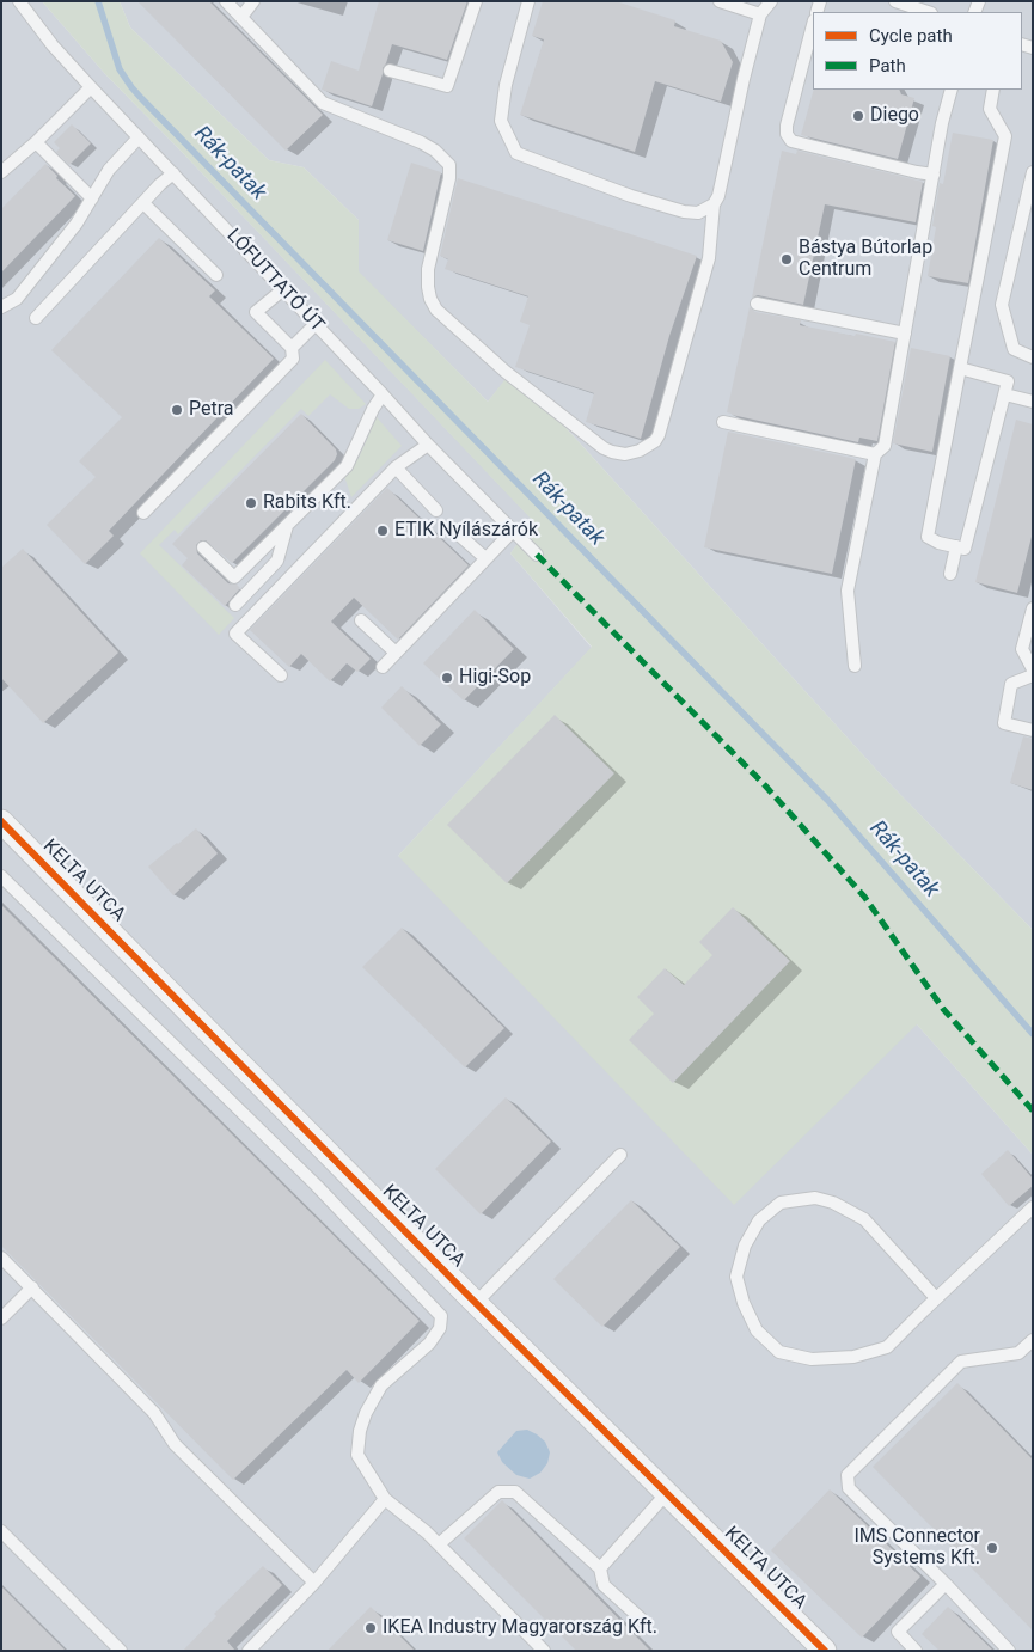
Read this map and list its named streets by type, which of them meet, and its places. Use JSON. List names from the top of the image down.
{
  "streets": {
    "street": ["KELTA UTCA"],
    "lane": ["LÓFUTTATÓ ÚT"]
  },
  "water": ["Rák-patak"],
  "places": [
    "Diego",
    "Bástya Bútorlap Centrum",
    "Petra",
    "Rabits Kft.",
    "ETIK Nyílászárók",
    "Higi-Sop",
    "IMS Connector Systems Kft.",
    "IKEA Industry Magyarország Kft."
  ],
  "legend": ["Cycle path", "Path"]
}
